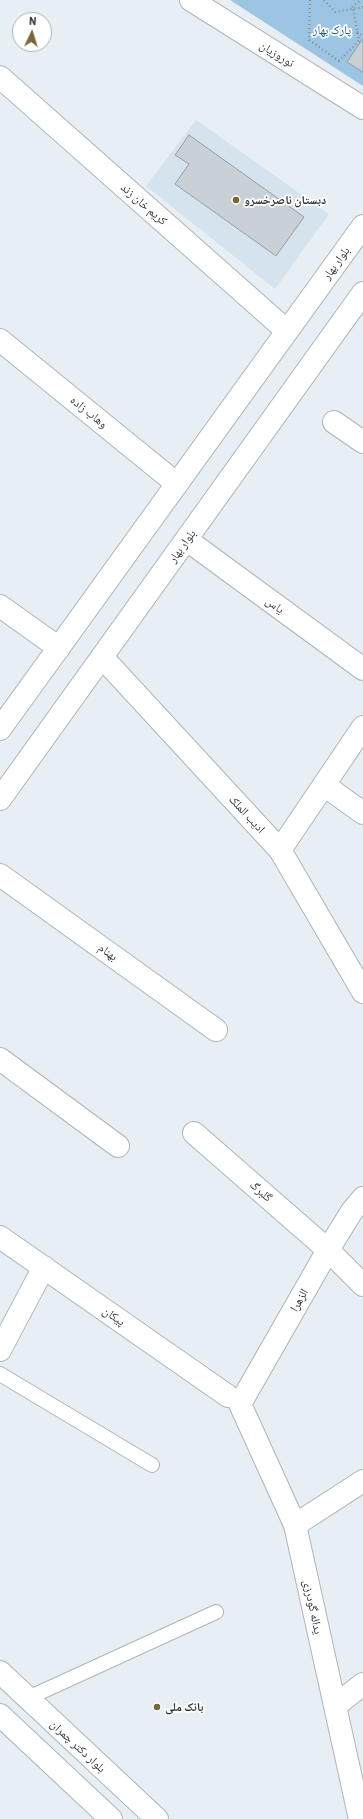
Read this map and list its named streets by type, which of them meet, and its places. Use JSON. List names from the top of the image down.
{
  "streets": {
    "street": [
      "نوروزیان",
      "کریم خان زند",
      "بلوار بهار",
      "وهاب زاده",
      "یاس",
      "ادیب الملک",
      "بهنام",
      "گلبرگ",
      "الزهرا",
      "پیکان",
      "یداله گودرزی",
      "بلوار دکتر چمران"
    ]
  },
  "crossings": [
    ["کریم خان زند", "بلوار بهار"],
    ["بلوار بهار", "وهاب زاده"],
    ["بلوار بهار", "یاس"],
    ["بلوار بهار", "ادیب الملک"],
    ["گلبرگ", "الزهرا"],
    ["الزهرا", "پیکان"],
    ["الزهرا", "یداله گودرزی"],
    ["پیکان", "یداله گودرزی"]
  ],
  "parks": ["پارک بهار"],
  "places": ["دبستان ناصرخسرو", "بانک ملی"],
  "north": "top"
}
